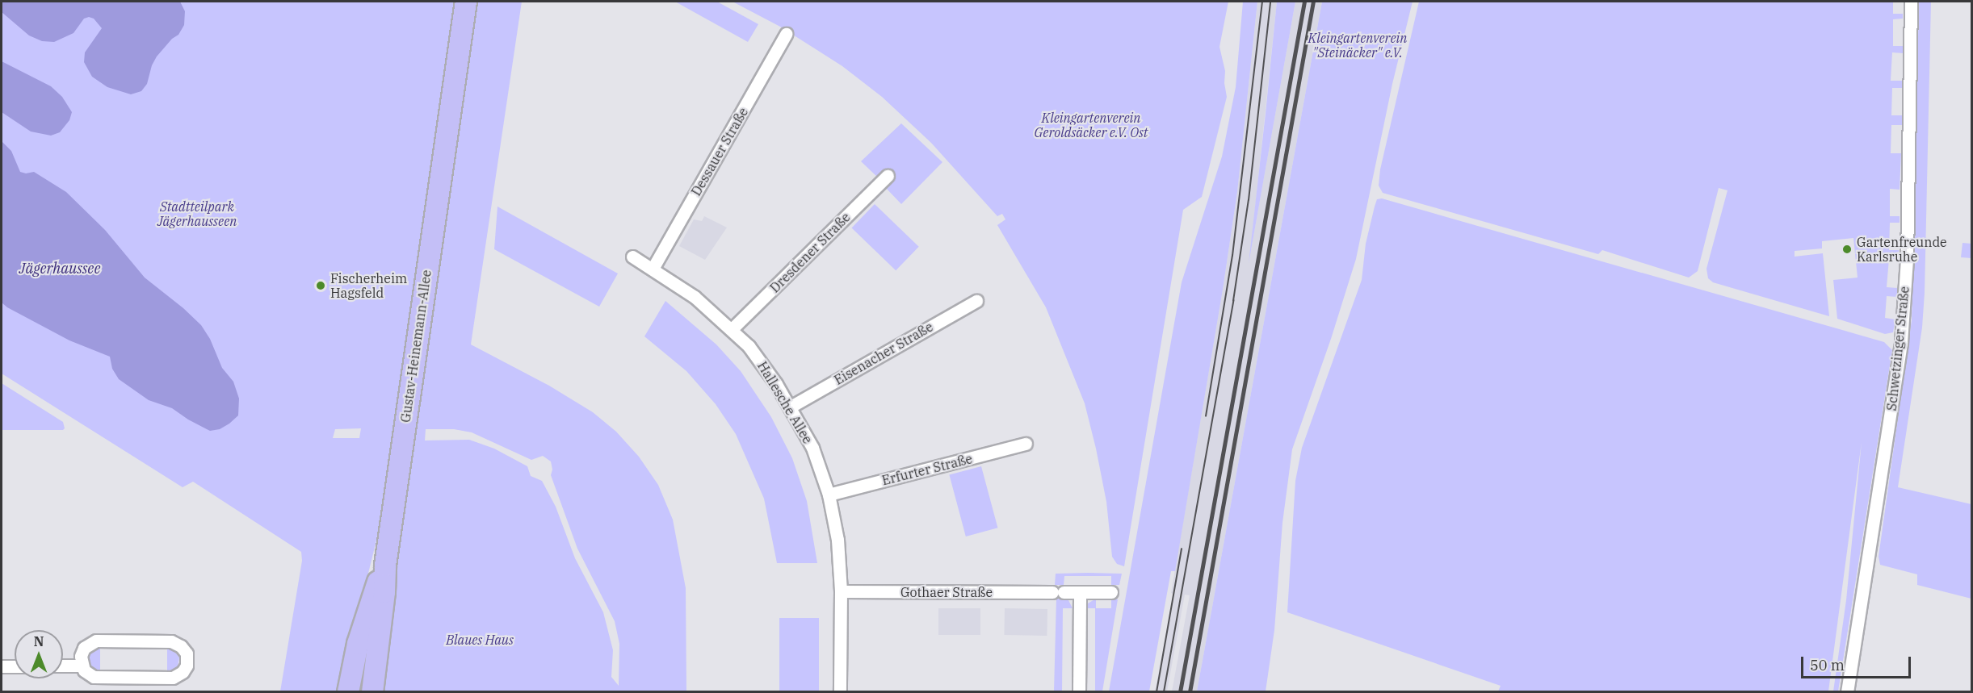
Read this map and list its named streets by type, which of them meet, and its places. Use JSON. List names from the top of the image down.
{
  "streets": {
    "main road": ["Gustav-Heinemann-Allee"],
    "street": [
      "Dessauer Straße",
      "Dresdener Straße",
      "Schwetzinger Straße",
      "Eisenacher Straße",
      "Hallesche Allee",
      "Erfurter Straße",
      "Gothaer Straße"
    ]
  },
  "crossings": [
    ["Dessauer Straße", "Hallesche Allee"],
    ["Dresdener Straße", "Hallesche Allee"],
    ["Eisenacher Straße", "Hallesche Allee"],
    ["Hallesche Allee", "Erfurter Straße"],
    ["Hallesche Allee", "Gothaer Straße"]
  ],
  "water": ["Jägerhaussee"],
  "parks": [
    "Kleingartenverein \"Steinäcker\" e.V.",
    "Kleingartenverein Geroldsäcker e.V. Ost",
    "Stadtteilpark Jägerhausseen",
    "Blaues Haus"
  ],
  "places": ["Gartenfreunde Karlsruhe", "Fischerheim Hagsfeld"],
  "scale_bar": "50 m",
  "north": "top"
}
